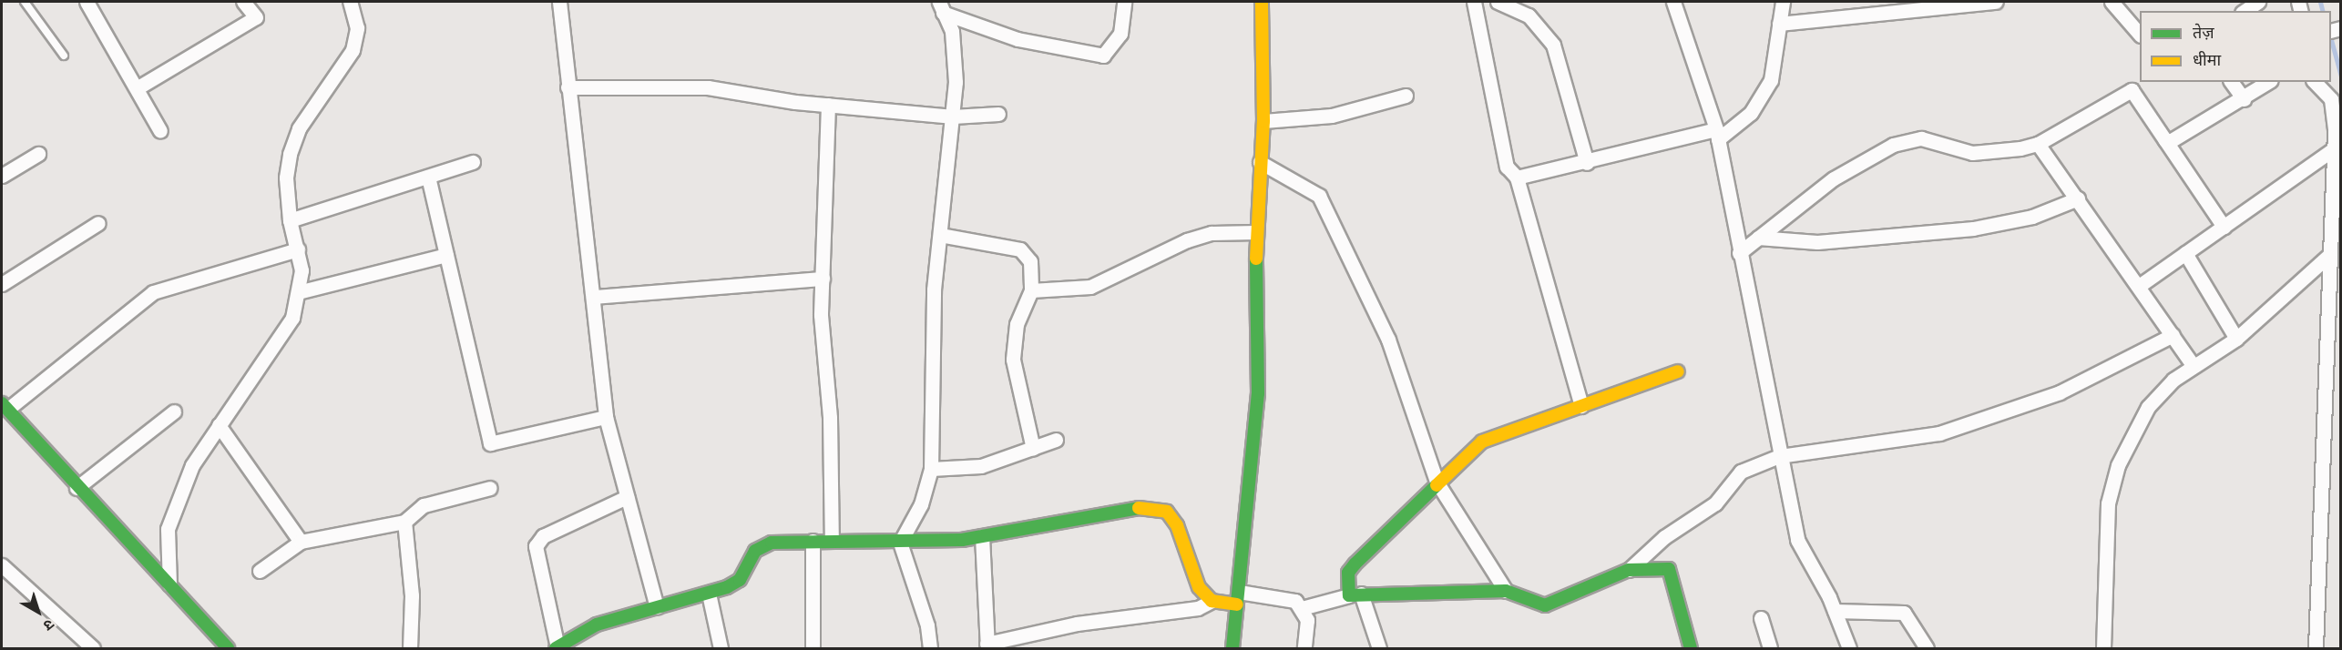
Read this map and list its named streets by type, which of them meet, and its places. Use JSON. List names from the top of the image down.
{
  "legend": ["तेज़", "धीमा"],
  "north": "bottom right"
}
